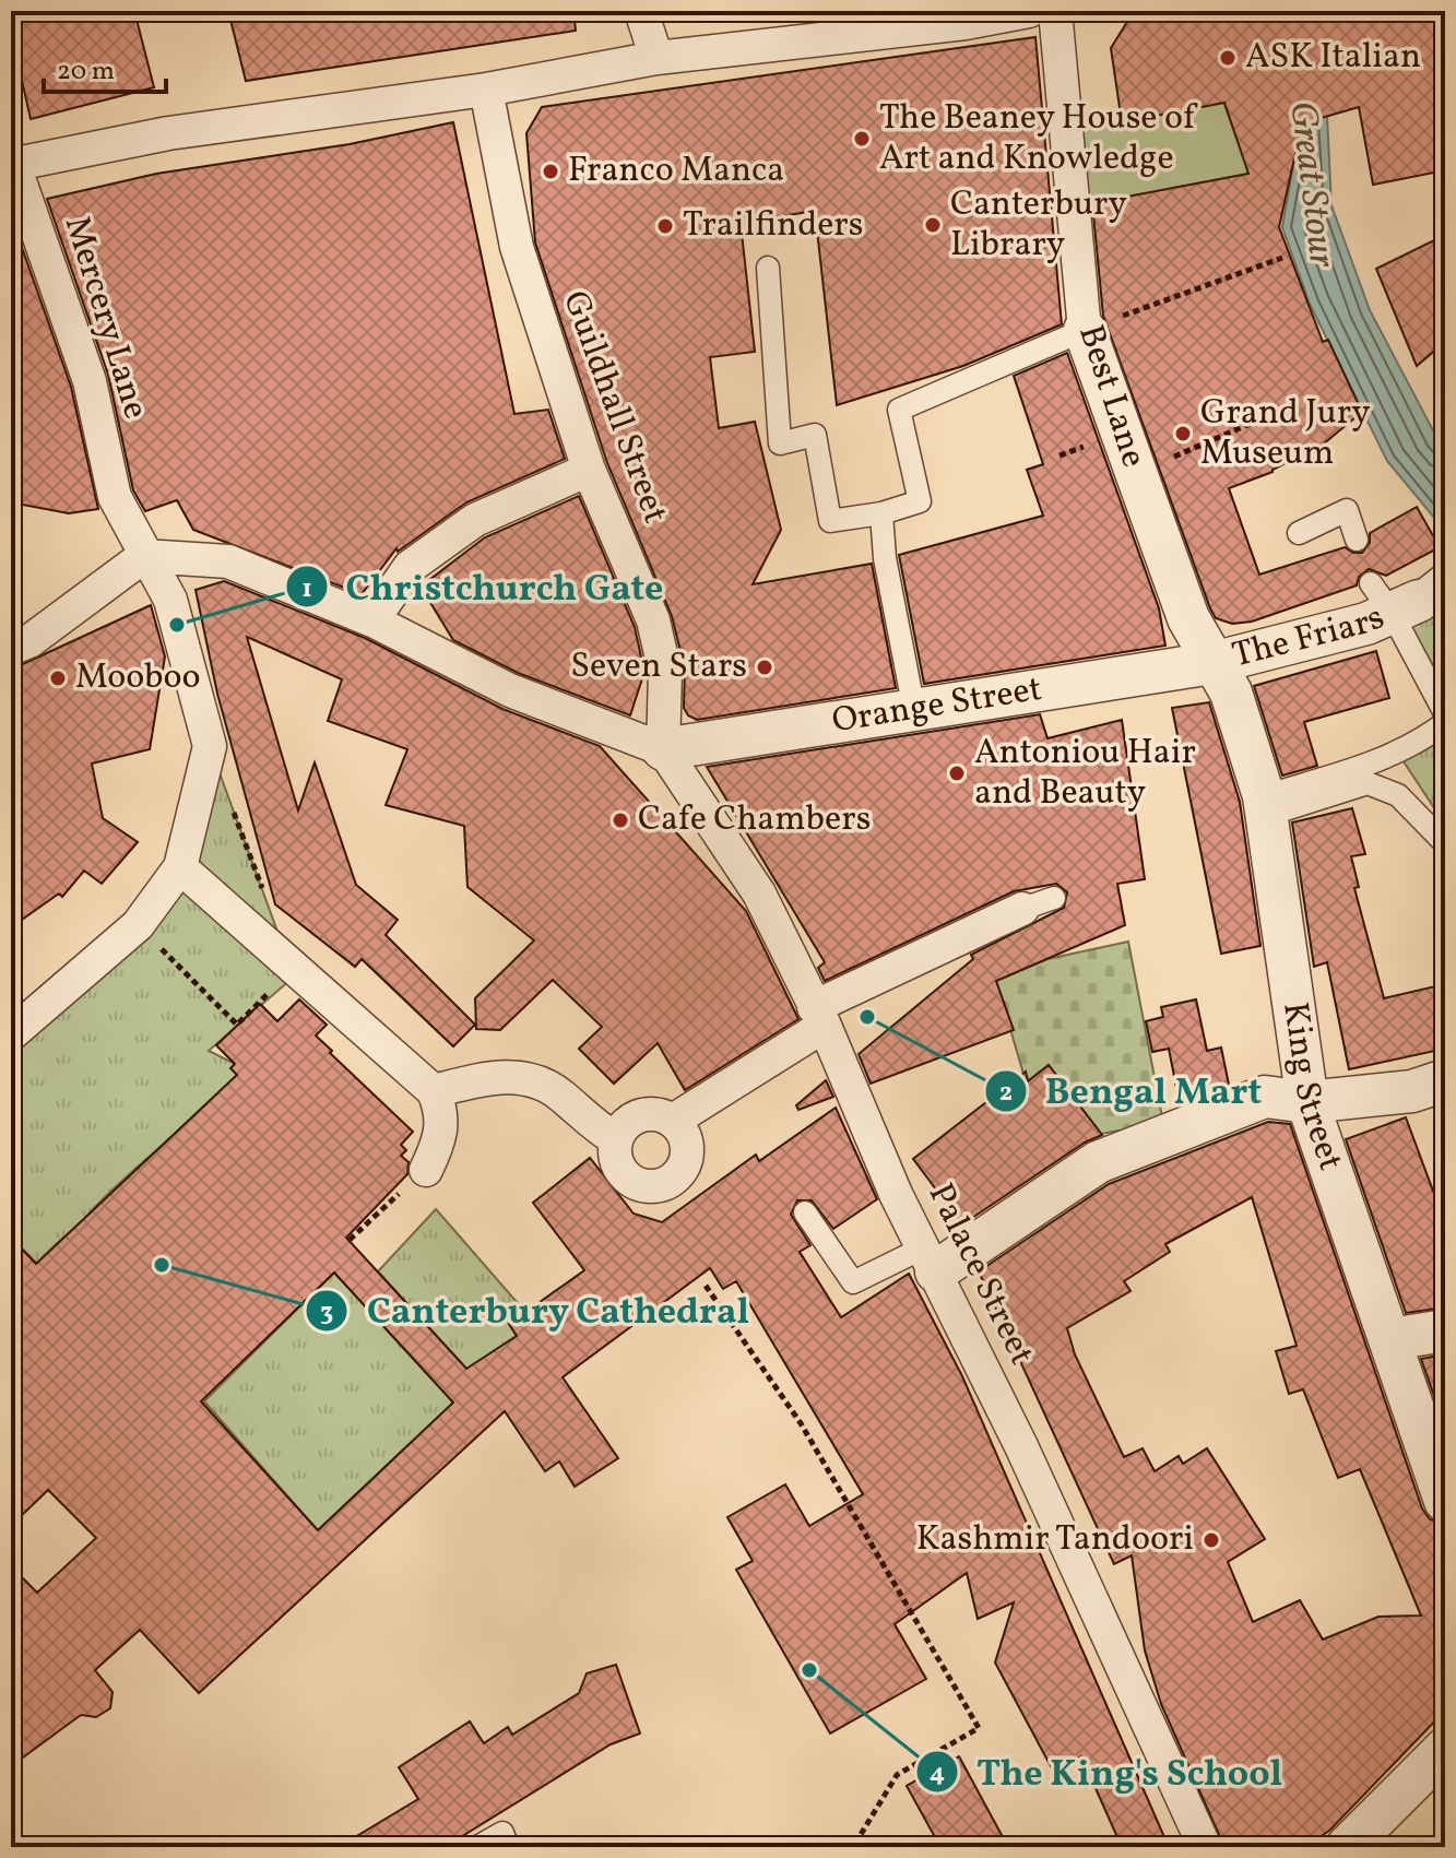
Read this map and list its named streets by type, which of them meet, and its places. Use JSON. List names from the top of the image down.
{
  "streets": {
    "street": [
      "Mercery Lane",
      "Best Lane",
      "Guildhall Street",
      "The Friars",
      "Orange Street",
      "King Street",
      "Palace Street"
    ]
  },
  "crossings": [
    ["Best Lane", "The Friars"],
    ["Best Lane", "Orange Street"],
    ["Best Lane", "King Street"],
    ["Guildhall Street", "Orange Street"],
    ["Guildhall Street", "Palace Street"],
    ["The Friars", "Orange Street"],
    ["The Friars", "King Street"],
    ["Orange Street", "King Street"],
    ["Orange Street", "Palace Street"]
  ],
  "water": ["Great Stour"],
  "places": [
    "ASK Italian",
    "The Beaney House of Art and Knowledge",
    "Franco Manca",
    "Canterbury Library",
    "Trailfinders",
    "Grand Jury Museum",
    "Christchurch Gate",
    "Seven Stars",
    "Mooboo",
    "Antoniou Hair and Beauty",
    "Cafe Chambers",
    "Bengal Mart",
    "Canterbury Cathedral",
    "Kashmir Tandoori",
    "The King's School"
  ],
  "scale_bar": "20 m"
}
